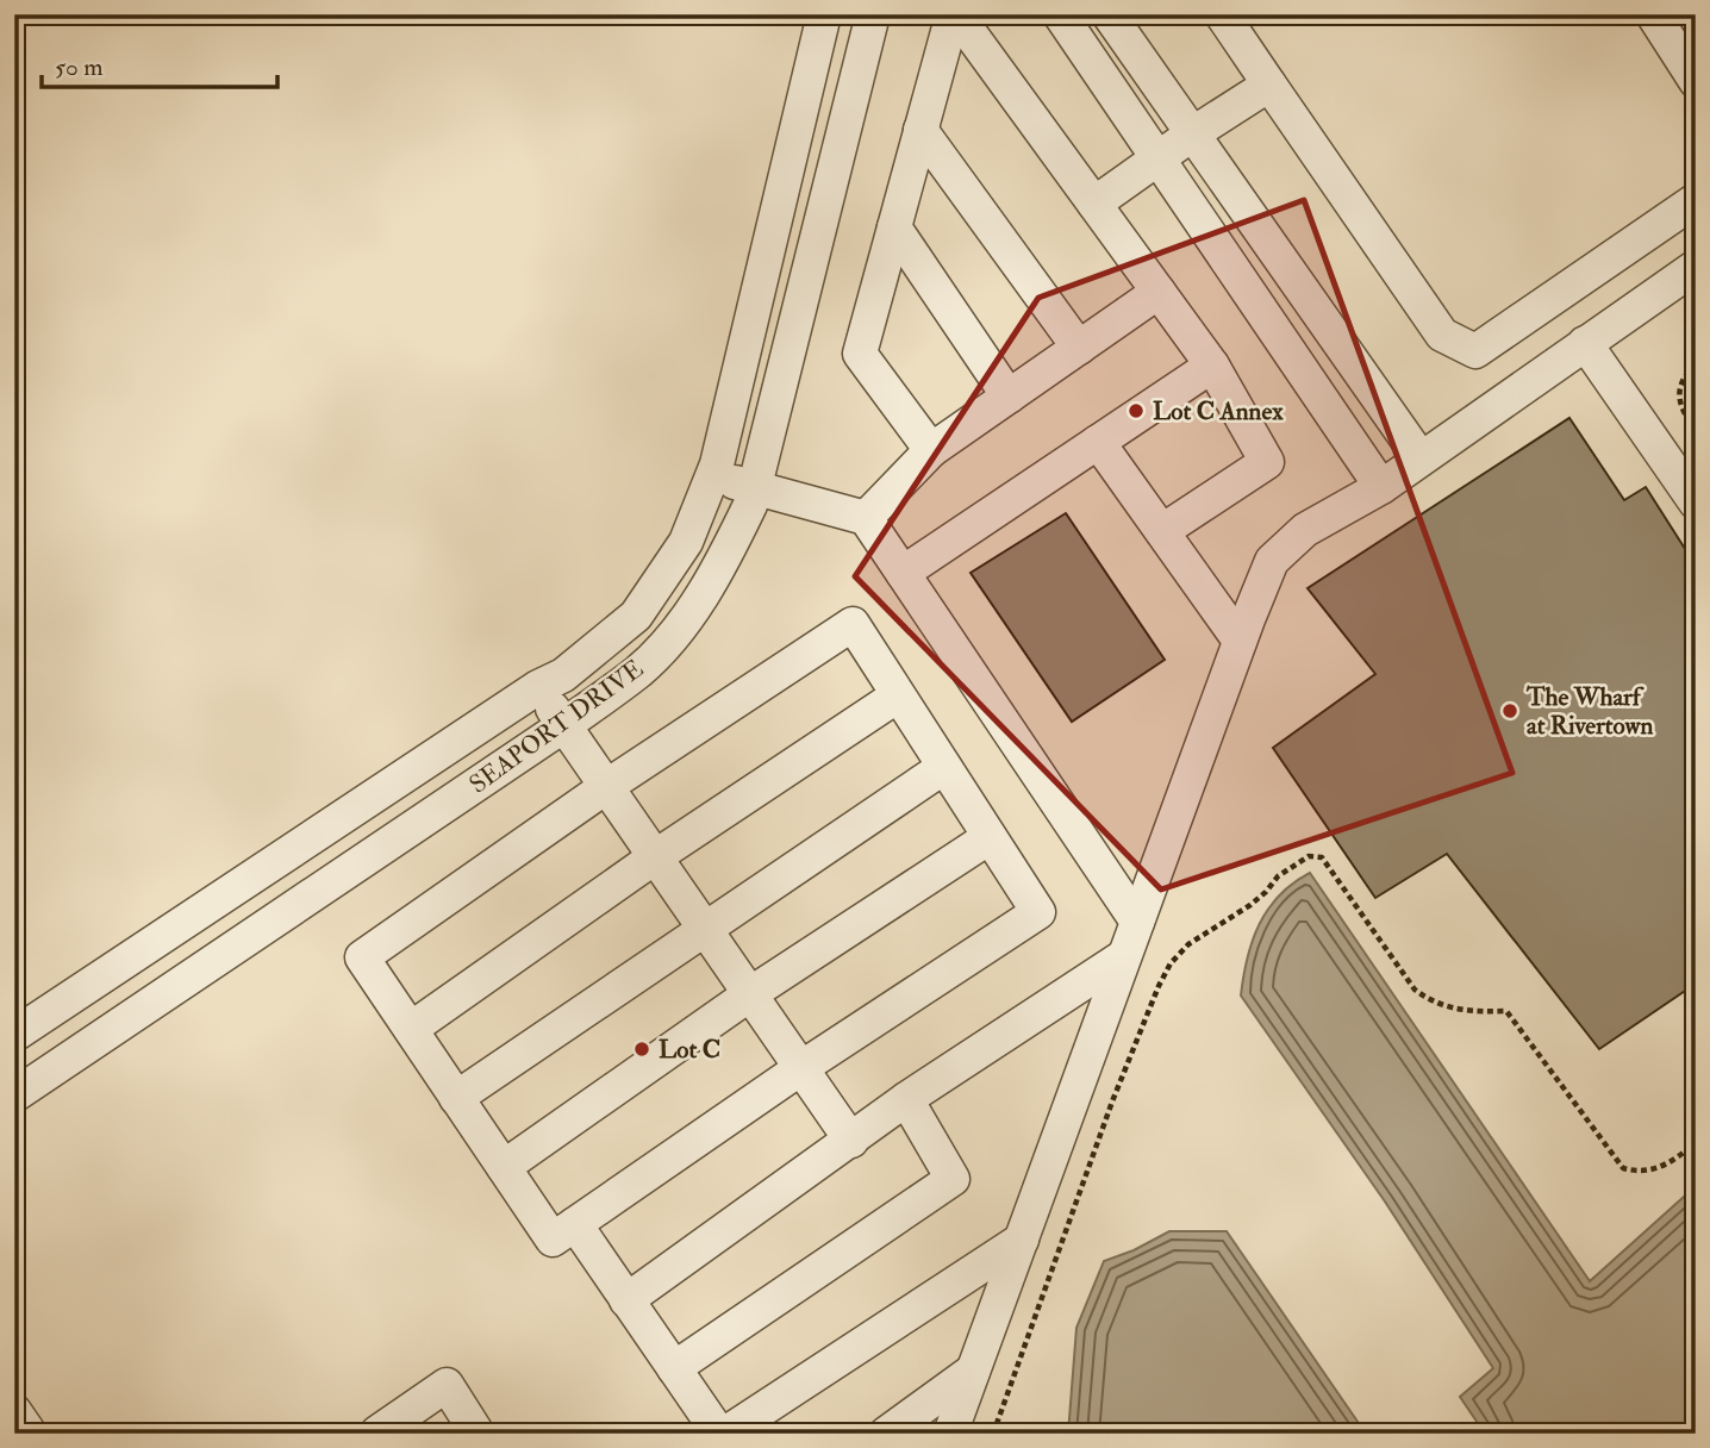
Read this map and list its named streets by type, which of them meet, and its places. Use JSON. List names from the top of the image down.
{
  "streets": {
    "street": ["SEAPORT DRIVE"]
  },
  "places": ["Lot C Annex", "The Wharf at Rivertown", "Lot C"],
  "scale_bar": "50 m"
}
